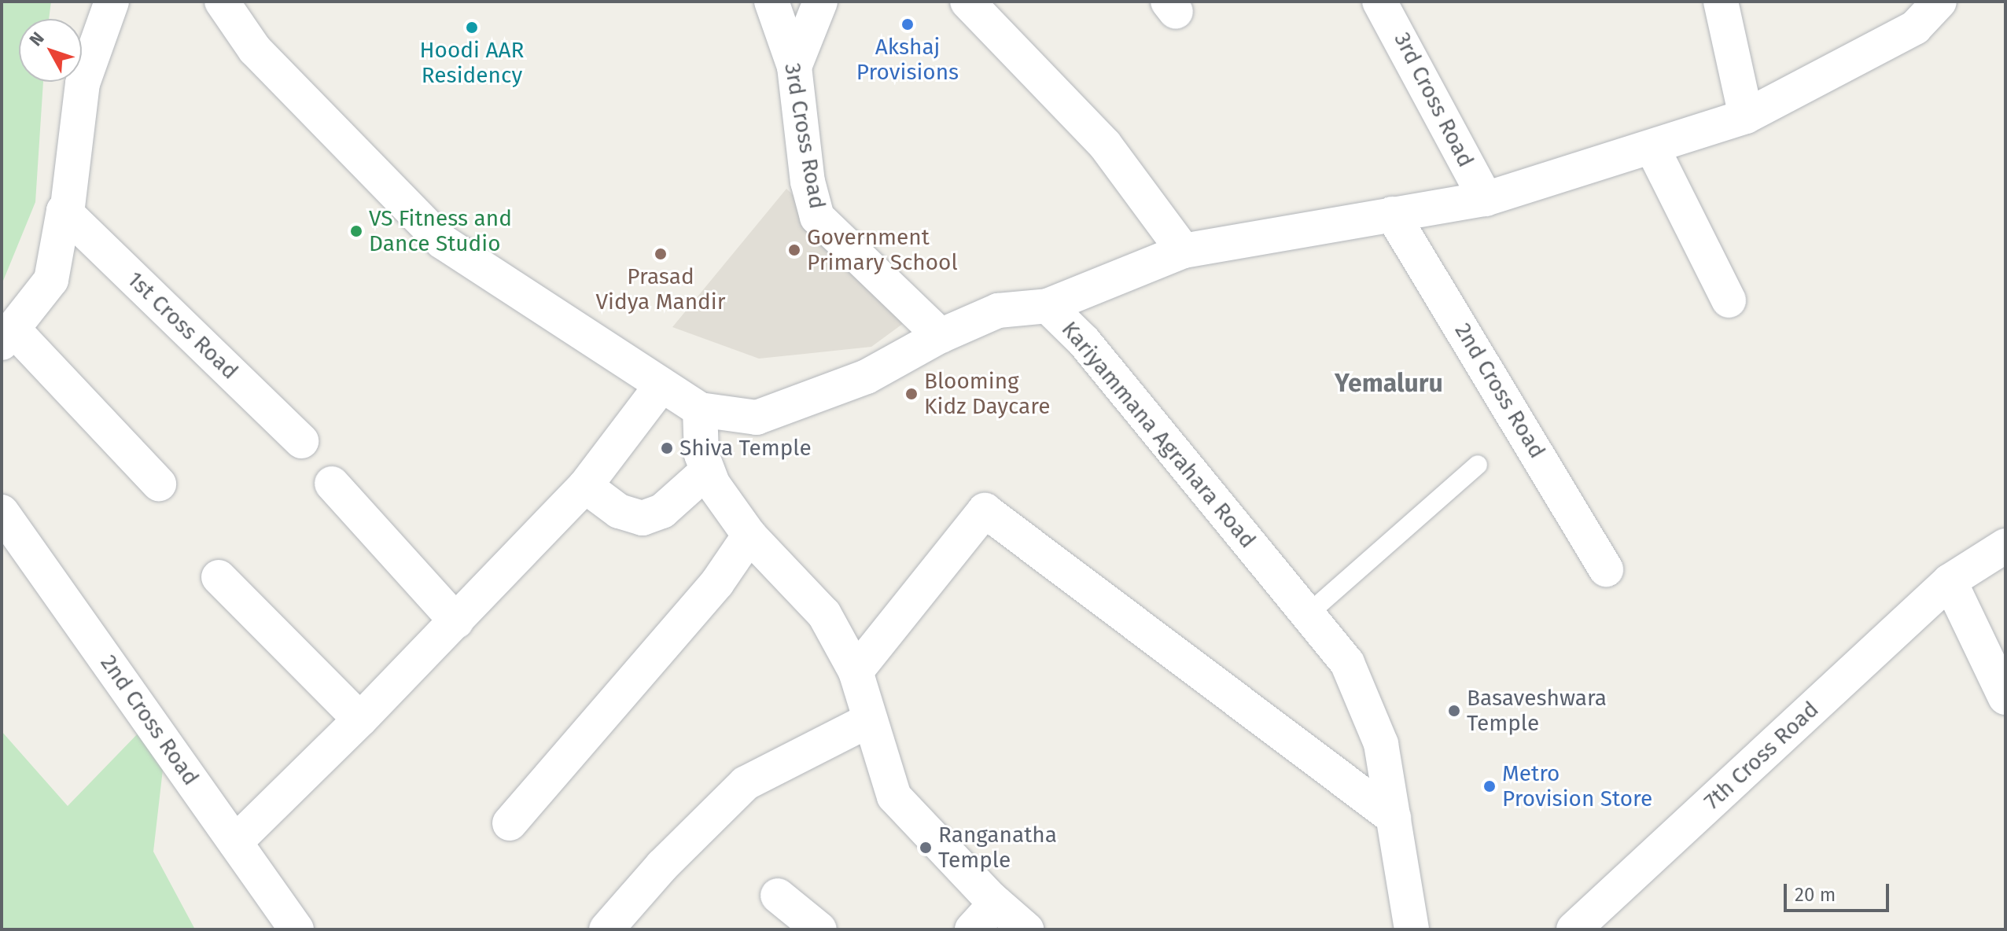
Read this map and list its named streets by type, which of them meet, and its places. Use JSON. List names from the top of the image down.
{
  "streets": {
    "street": [
      "3rd Cross Road",
      "1st Cross Road",
      "2nd Cross Road",
      "Kariyammana Agrahara Road",
      "7th Cross Road"
    ]
  },
  "crossings": [
    ["3rd Cross Road", "Kariyammana Agrahara Road"]
  ],
  "districts": ["Yemaluru"],
  "places": [
    "Akshaj Provisions",
    "Hoodi AAR Residency",
    "VS Fitness and Dance Studio",
    "Government Primary School",
    "Prasad Vidya Mandir",
    "Blooming Kidz Daycare",
    "Shiva Temple",
    "Basaveshwara Temple",
    "Metro Provision Store",
    "Ranganatha Temple"
  ],
  "scale_bar": "20 m",
  "north": "top left"
}
